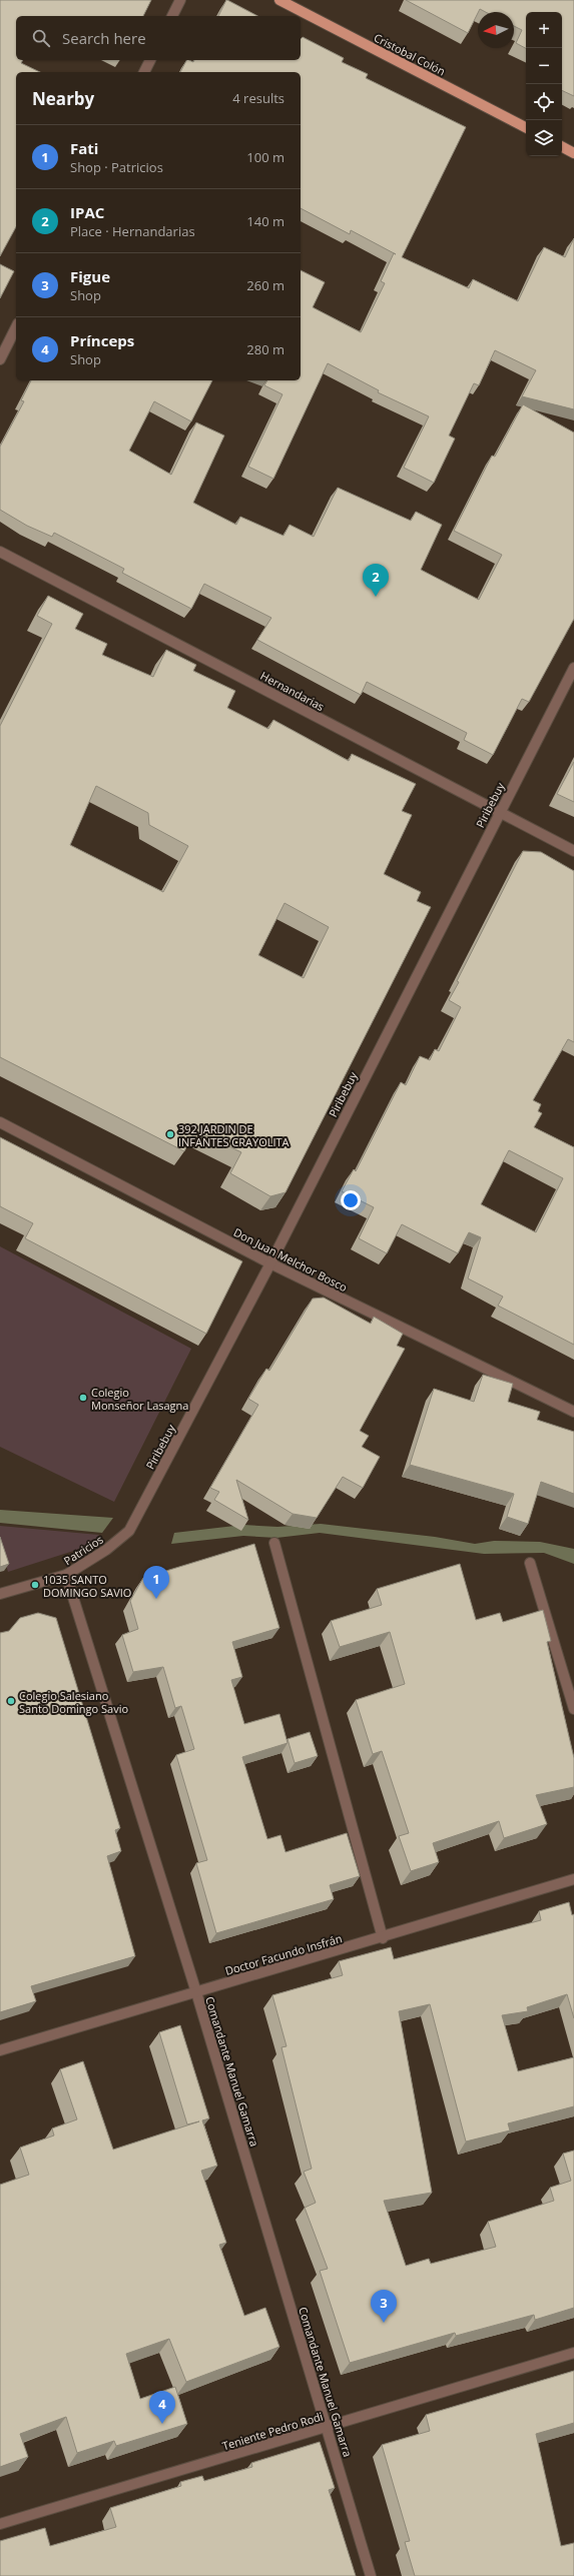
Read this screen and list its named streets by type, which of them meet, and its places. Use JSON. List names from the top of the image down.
{
  "streets": {
    "main road": ["Cristobal Colón"],
    "street": [
      "Hernandarias",
      "Piribebuy",
      "Don Juan Melchor Bosco",
      "Patricios",
      "Doctor Facundo Insfrán",
      "Comandante Manuel Gamarra",
      "Teniente Pedro Rodi"
    ]
  },
  "crossings": [
    ["Hernandarias", "Piribebuy"],
    ["Piribebuy", "Don Juan Melchor Bosco"],
    ["Piribebuy", "Patricios"],
    ["Patricios", "Comandante Manuel Gamarra"],
    ["Doctor Facundo Insfrán", "Comandante Manuel Gamarra"],
    ["Comandante Manuel Gamarra", "Teniente Pedro Rodi"]
  ],
  "places": [
    "392 JARDIN DE INFANTES CRAYOLITA",
    "Colegio Monseñor Lasagna",
    "1035 SANTO DOMINGO SAVIO",
    "Colegio Salesiano Santo Domingo Savio"
  ],
  "north": "left",
  "page": {
    "map_buttons": ["+", "−"],
    "search": "Search here",
    "heading": ["Nearby", "4 results"],
    "list": [
      {
        "mark": "1",
        "name": "Fati",
        "note": "Shop · Patricios",
        "value": "100 m"
      },
      {
        "mark": "2",
        "name": "IPAC",
        "note": "Place · Hernandarias",
        "value": "140 m"
      },
      {
        "mark": "3",
        "name": "Figue",
        "note": "Shop",
        "value": "260 m"
      },
      {
        "mark": "4",
        "name": "Prínceps",
        "note": "Shop",
        "value": "280 m"
      }
    ],
    "pins": [
      "2",
      "1",
      "3",
      "4"
    ]
  }
}
